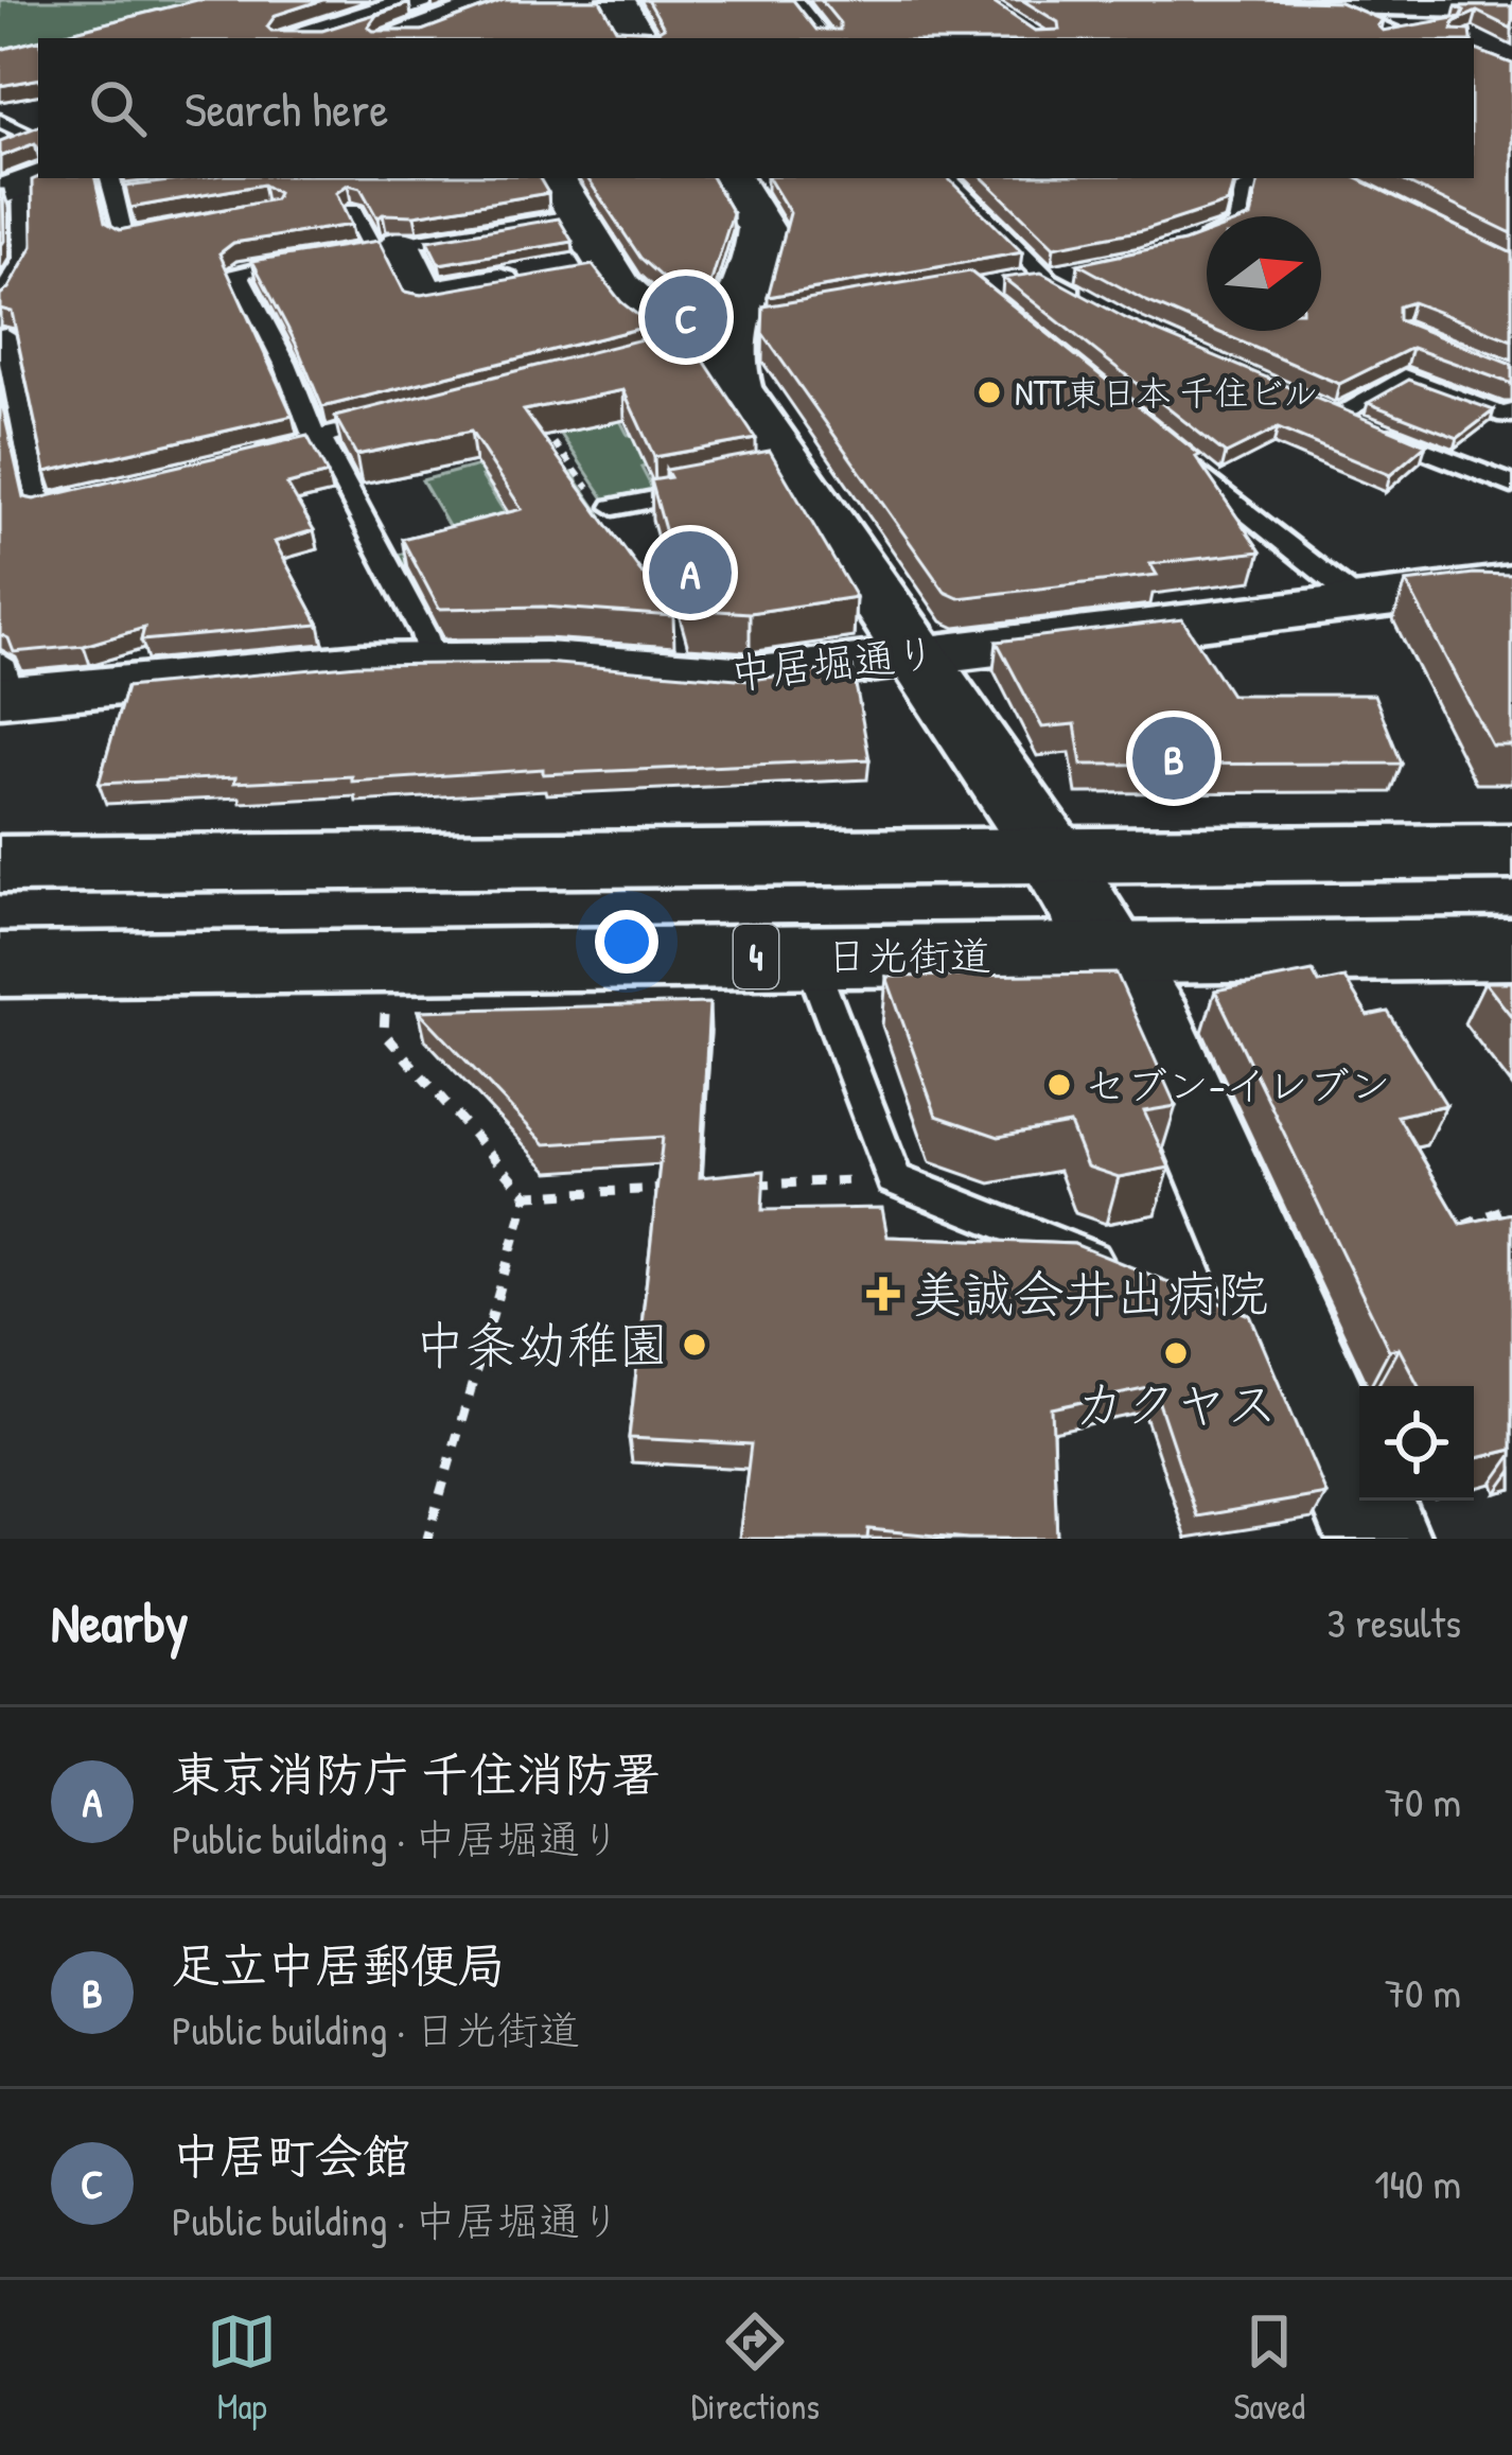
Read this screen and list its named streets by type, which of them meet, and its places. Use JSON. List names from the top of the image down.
{
  "streets": {
    "main road": ["日光街道", "4"],
    "street": ["中居堀通り"]
  },
  "places": {
    "other": [
      "NTT東日本 千住ビル",
      "セブン-イレブン",
      "中条幼稚園",
      "カクヤス"
    ],
    "health": ["美誠会井出病院"]
  },
  "north": "right",
  "page": {
    "search": "Search here",
    "pins": ["C", "A", "B"],
    "heading": ["Nearby", "3 results"],
    "list": [
      {
        "mark": "A",
        "name": "東京消防庁 千住消防署",
        "note": "Public building · 中居堀通り",
        "value": "70 m"
      },
      {
        "mark": "B",
        "name": "足立中居郵便局",
        "note": "Public building · 日光街道",
        "value": "70 m"
      },
      {
        "mark": "C",
        "name": "中居町会館",
        "note": "Public building · 中居堀通り",
        "value": "140 m"
      }
    ],
    "nav": ["Map", "Directions", "Saved"]
  }
}
